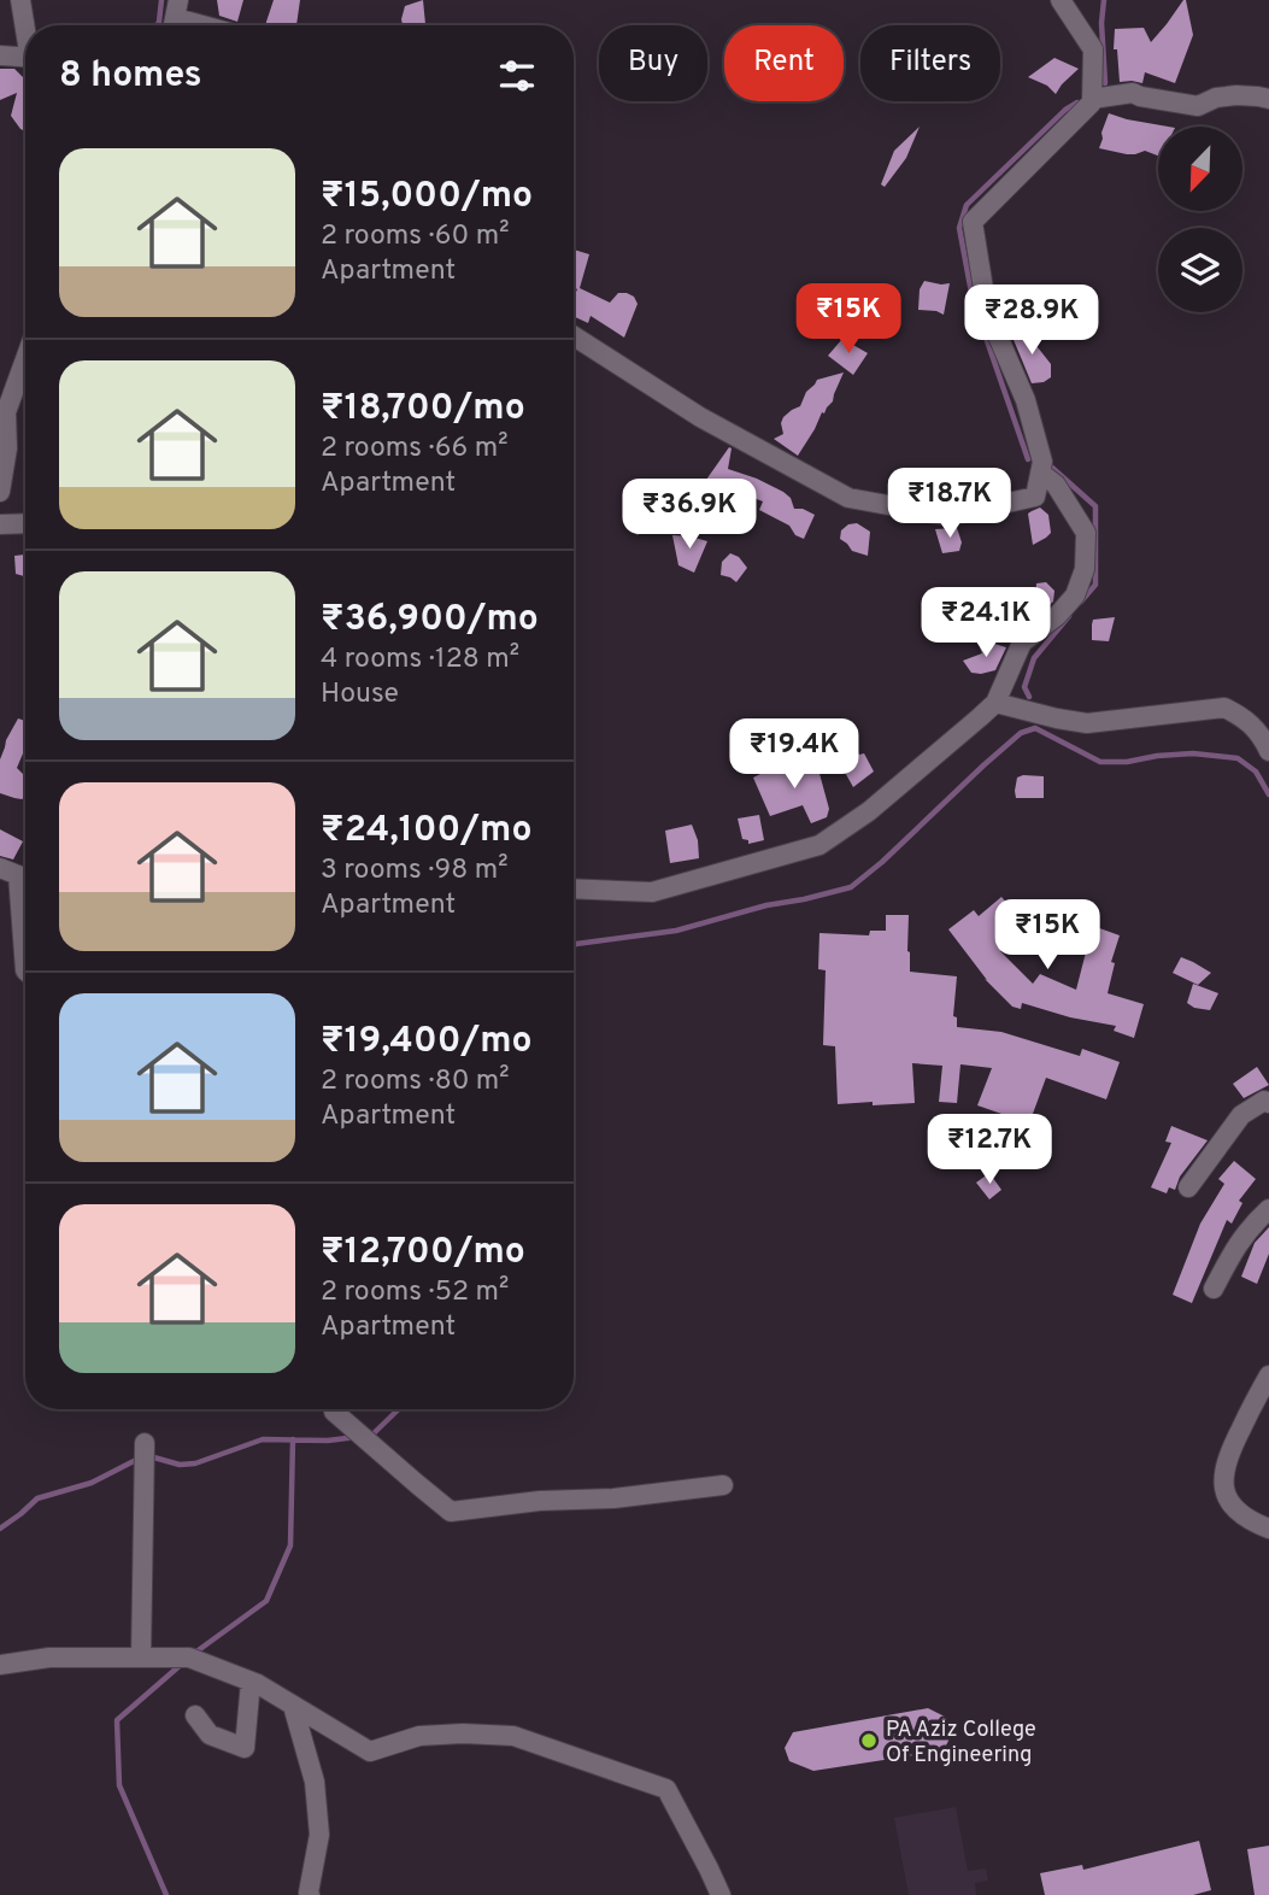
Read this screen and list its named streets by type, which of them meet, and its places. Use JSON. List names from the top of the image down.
{
  "places": ["PA Aziz College Of Engineering"],
  "north": "bottom left",
  "page": {
    "chip": ["Buy", "Rent", "Filters"],
    "heading": "8 homes",
    "list": [
      {
        "name": "₹15,000/mo",
        "note": "2 rooms · 60 m² · Apartment"
      },
      {
        "name": "₹18,700/mo",
        "note": "2 rooms · 66 m² · Apartment"
      },
      {
        "name": "₹36,900/mo",
        "note": "4 rooms · 128 m² · House"
      },
      {
        "name": "₹24,100/mo",
        "note": "3 rooms · 98 m² · Apartment"
      },
      {
        "name": "₹19,400/mo",
        "note": "2 rooms · 80 m² · Apartment"
      },
      {
        "name": "₹12,700/mo",
        "note": "2 rooms · 52 m² · Apartment"
      }
    ],
    "price": [
      "₹15K",
      "₹28.9K",
      "₹18.7K",
      "₹36.9K",
      "₹24.1K",
      "₹19.4K",
      "₹15K",
      "₹12.7K"
    ]
  }
}
